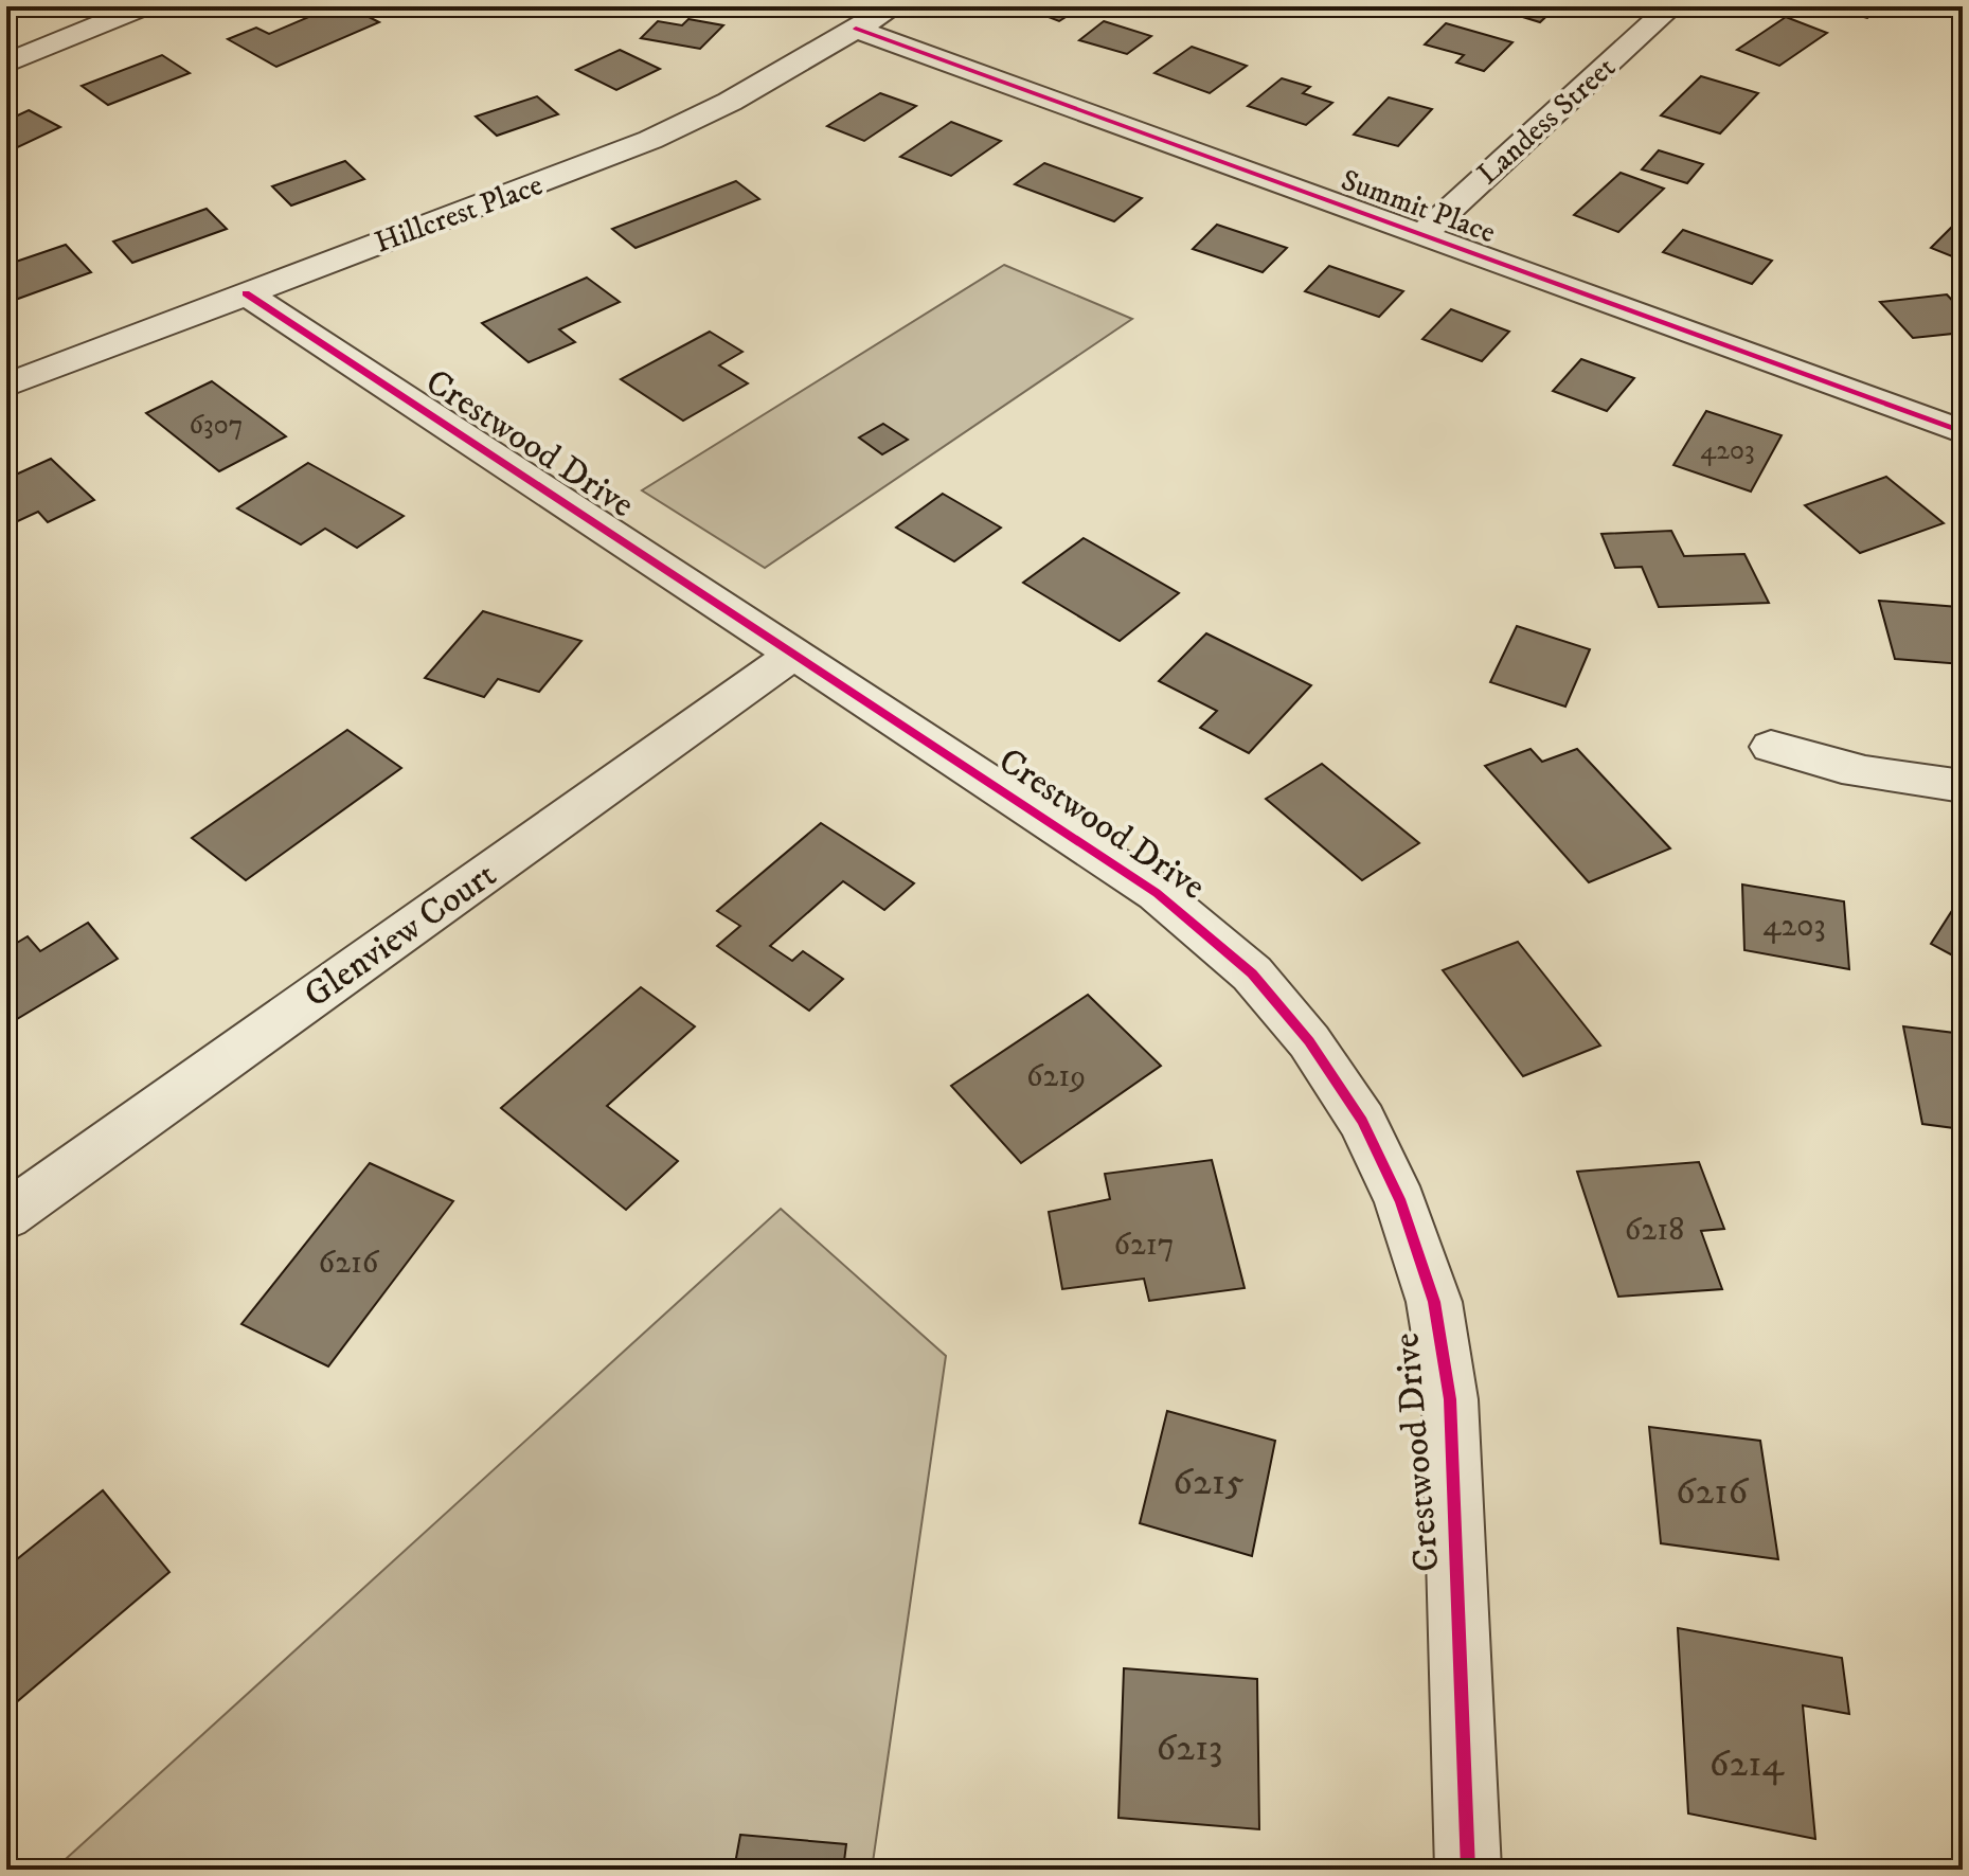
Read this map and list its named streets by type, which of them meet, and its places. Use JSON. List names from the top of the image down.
{
  "streets": {
    "street": [
      "Landess Street",
      "Summit Place",
      "Hillcrest Place",
      "Crestwood Drive",
      "Glenview Court"
    ]
  },
  "crossings": [
    ["Landess Street", "Summit Place"],
    ["Summit Place", "Hillcrest Place"],
    ["Hillcrest Place", "Crestwood Drive"],
    ["Crestwood Drive", "Glenview Court"]
  ],
  "house_numbers": [
    "6307",
    "4203",
    "4203",
    "6219",
    "6218",
    "6217",
    "6216",
    "6215",
    "6216",
    "6213",
    "6214"
  ]
}
